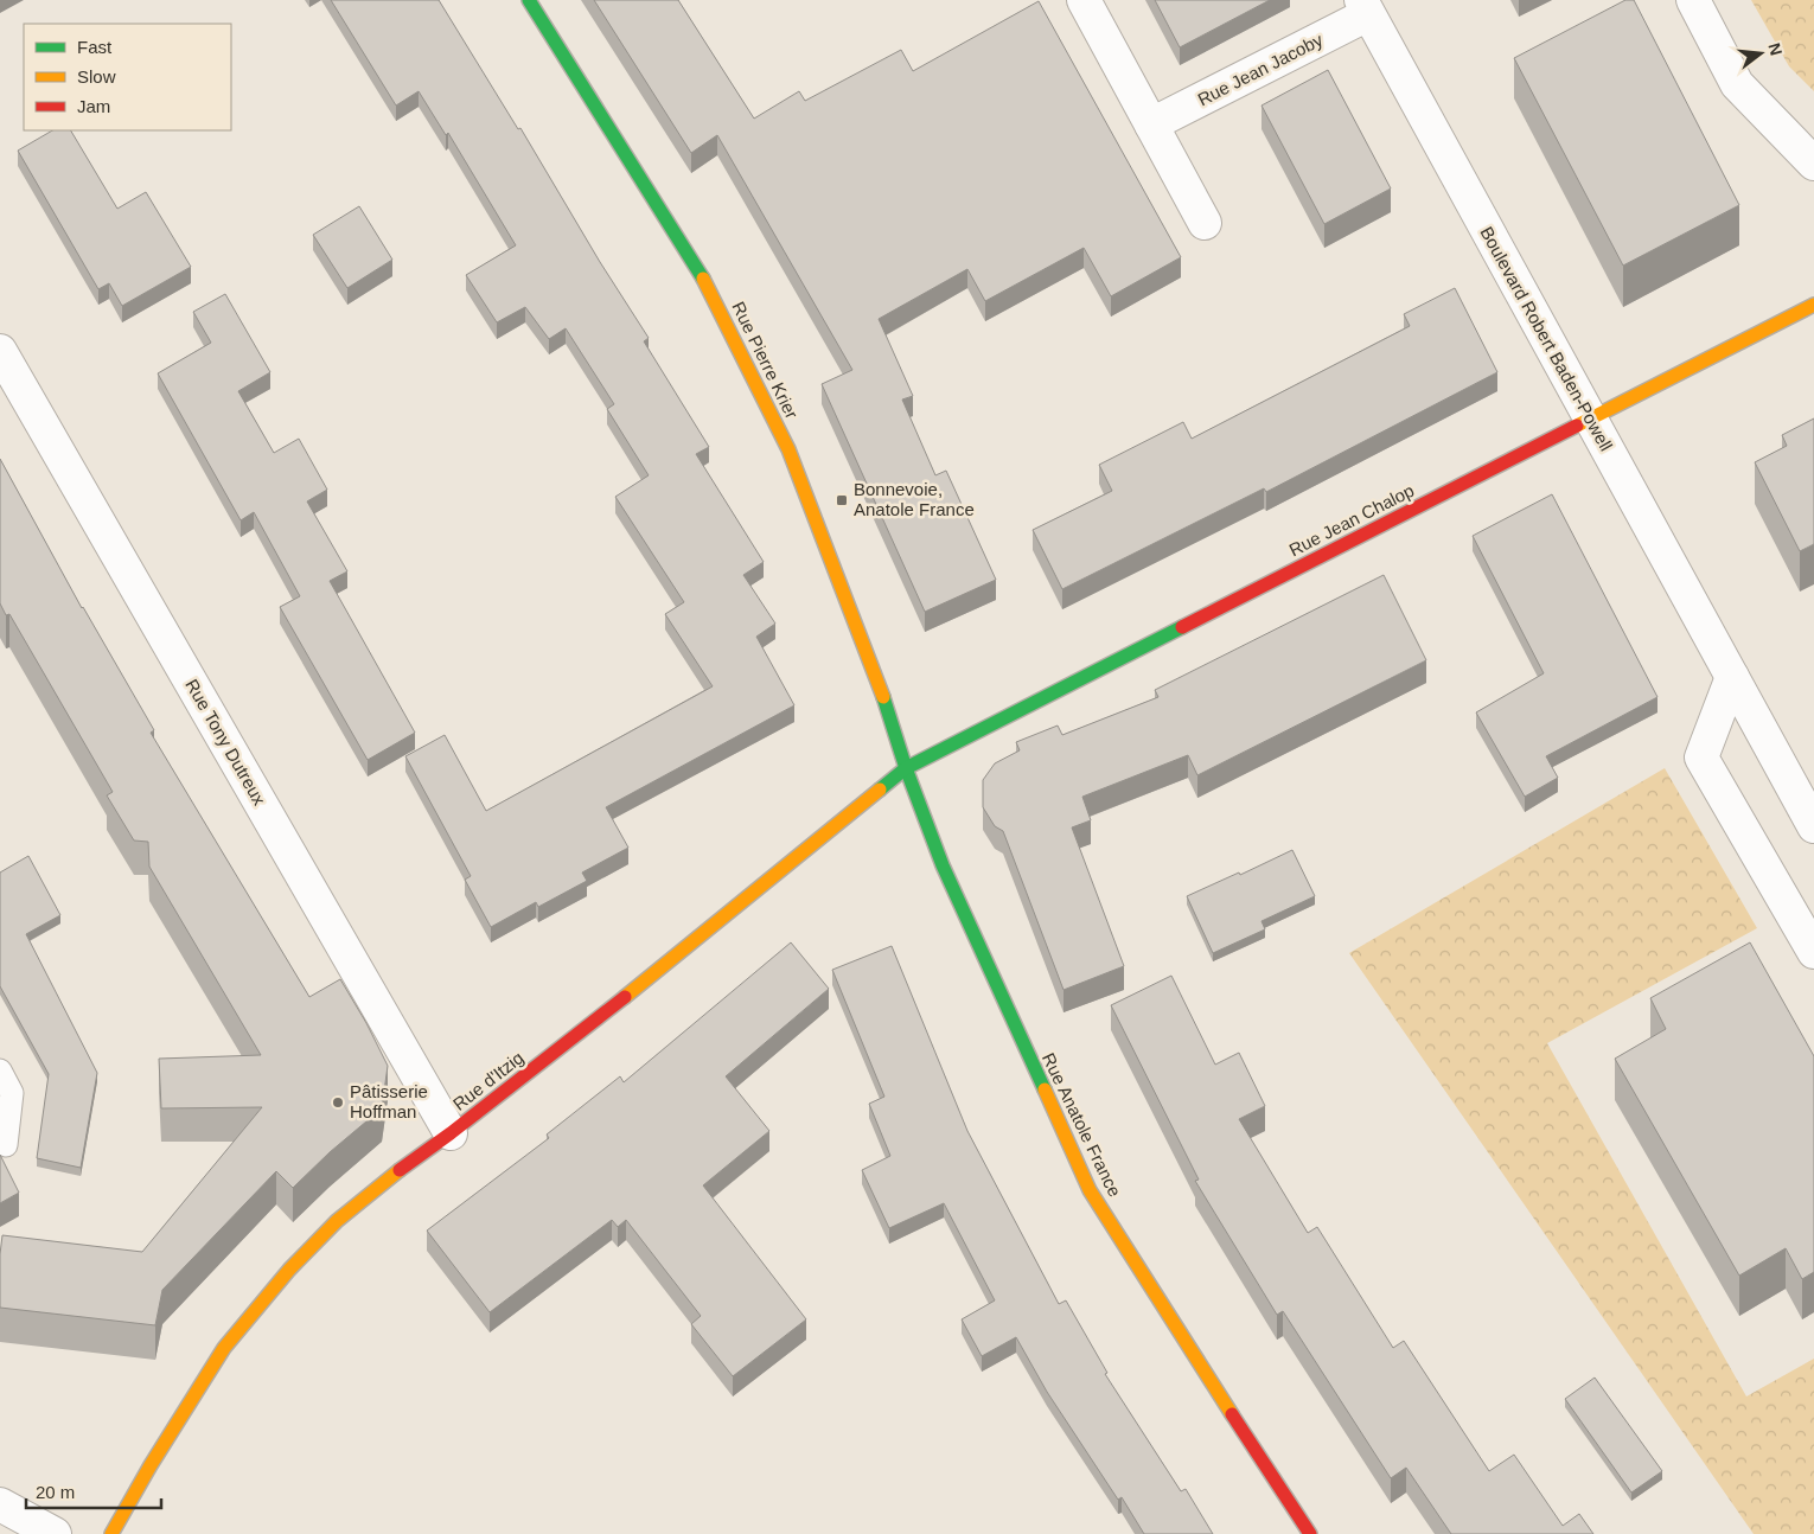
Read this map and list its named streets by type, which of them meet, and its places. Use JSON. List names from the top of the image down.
{
  "streets": {
    "main road": [
      "Rue Pierre Krier",
      "Rue Jean Chalop",
      "Rue d'Itzig",
      "Rue Anatole France"
    ],
    "street": ["Rue Jean Jacoby", "Boulevard Robert Baden-Powell", "Rue Tony Dutreux"]
  },
  "crossings": [
    ["Rue Jean Jacoby", "Boulevard Robert Baden-Powell"],
    ["Boulevard Robert Baden-Powell", "Rue Jean Chalop"],
    ["Rue Pierre Krier", "Rue Jean Chalop"],
    ["Rue Pierre Krier", "Rue d'Itzig"],
    ["Rue Pierre Krier", "Rue Anatole France"],
    ["Rue Jean Chalop", "Rue d'Itzig"],
    ["Rue Jean Chalop", "Rue Anatole France"],
    ["Rue Tony Dutreux", "Rue d'Itzig"],
    ["Rue d'Itzig", "Rue Anatole France"]
  ],
  "places": {
    "transit": ["Bonnevoie, Anatole France"],
    "other": ["Pâtisserie Hoffman"]
  },
  "legend": ["Fast", "Slow", "Jam"],
  "scale_bar": "20 m",
  "north": "right"
}
